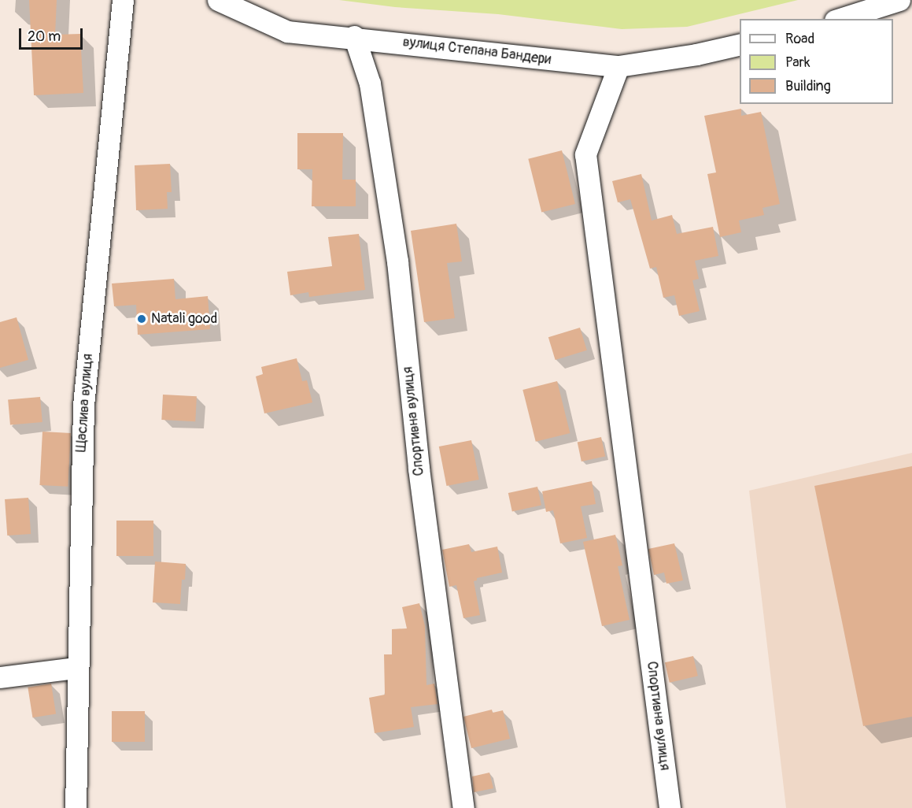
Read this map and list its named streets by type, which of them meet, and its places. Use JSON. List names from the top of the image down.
{
  "streets": {
    "street": ["вулиця Степана Бандери", "Щаслива вулиця", "Спортивна вулиця"]
  },
  "crossings": [
    ["вулиця Степана Бандери", "Спортивна вулиця"]
  ],
  "places": ["Natali good"],
  "legend": ["Road", "Park", "Building"],
  "scale_bar": "20 m"
}
